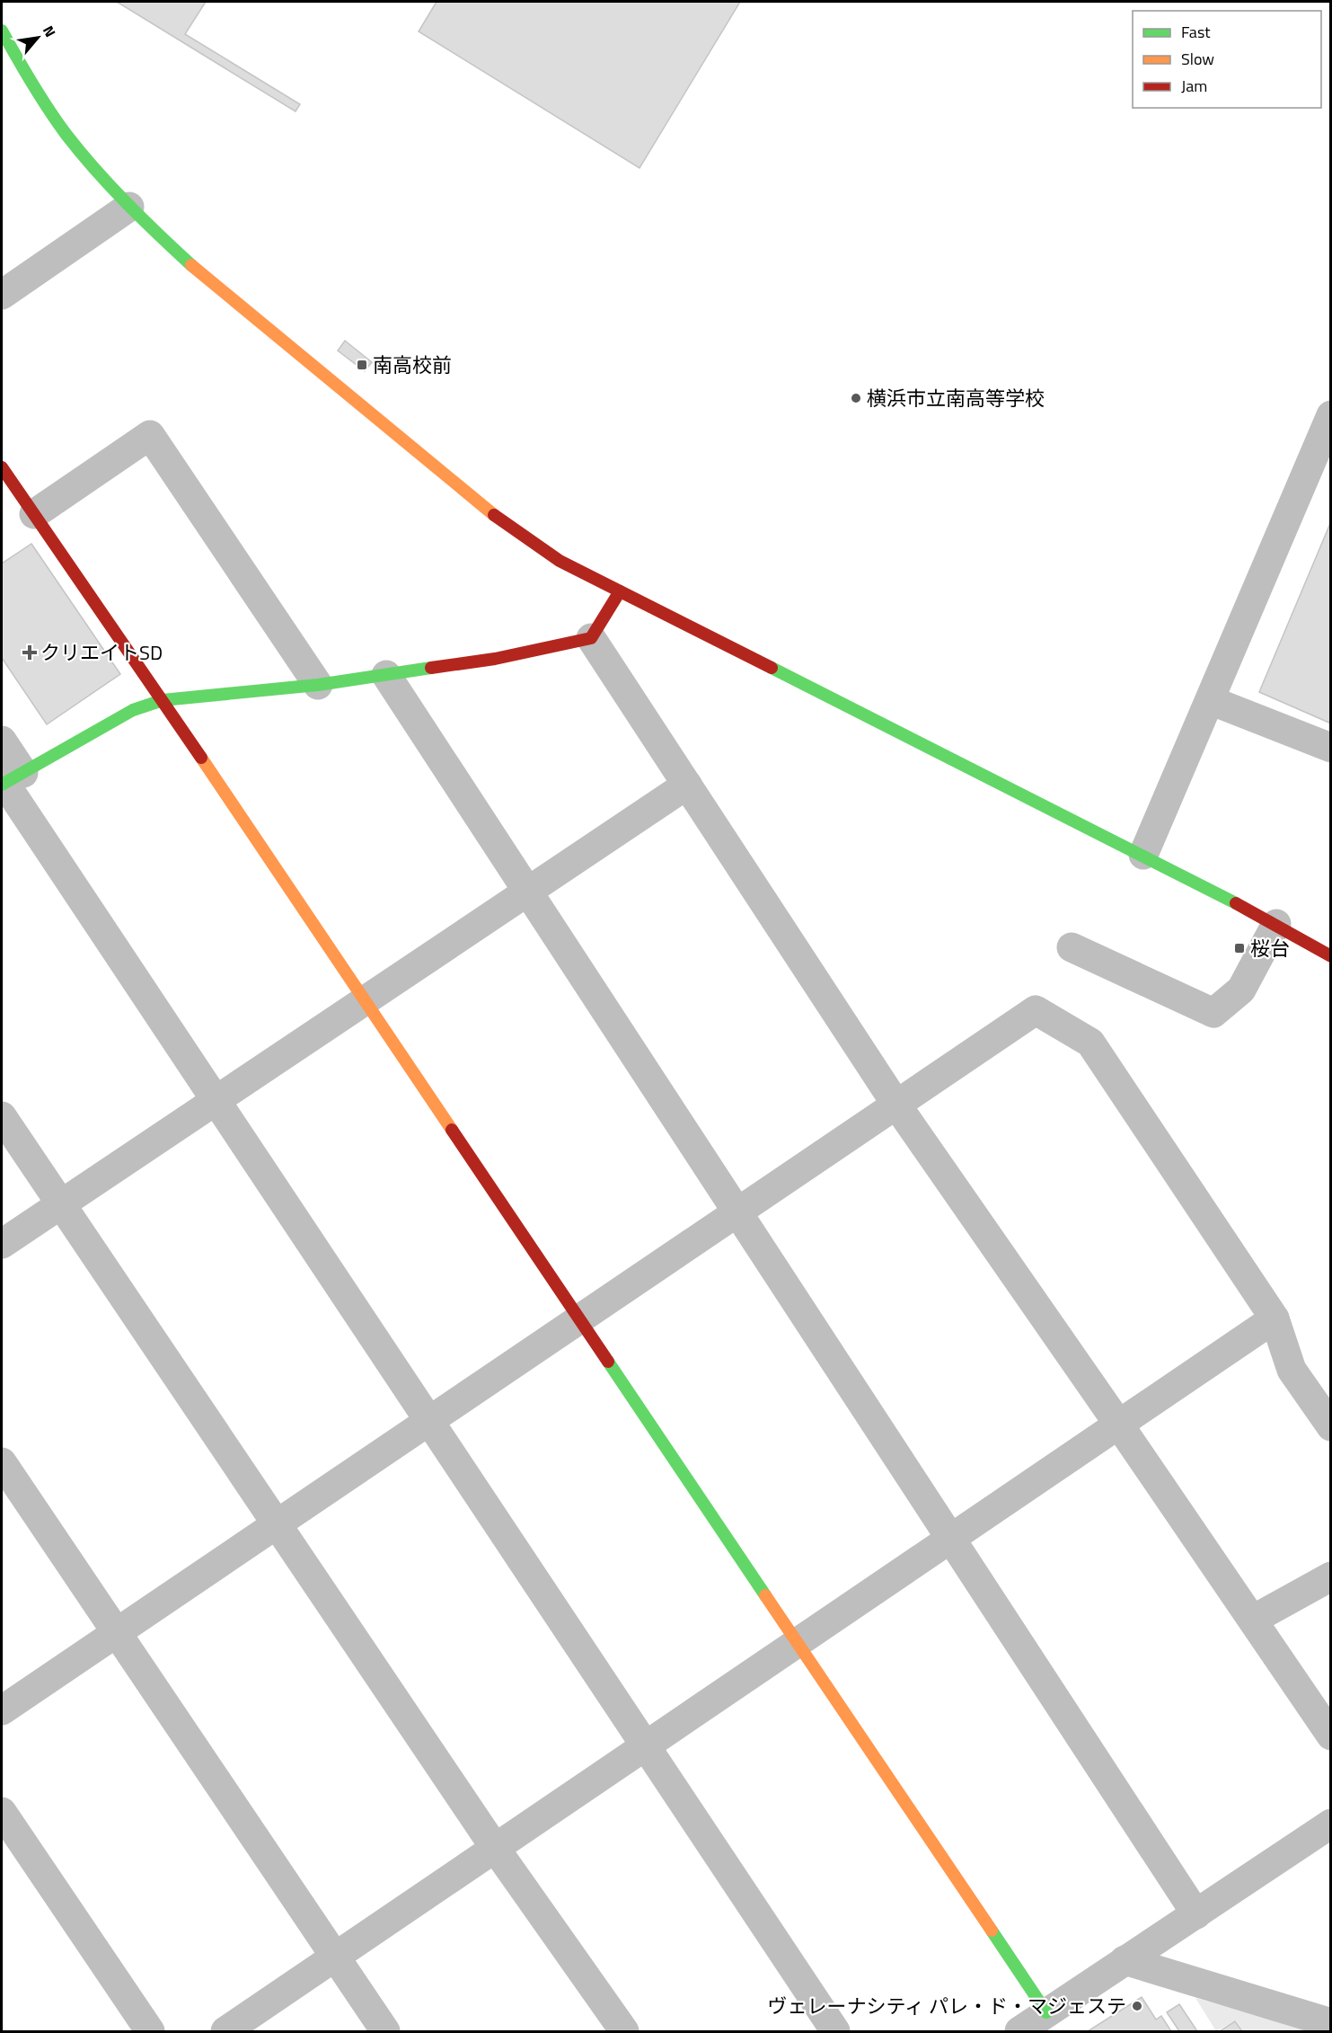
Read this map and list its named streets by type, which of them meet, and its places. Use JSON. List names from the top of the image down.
{
  "places": {
    "transit": ["南高校前", "桜台"],
    "other": ["横浜市立南高等学校", "ヴェレーナシティ パレ・ド・マジェステ"],
    "health": ["クリエイトSD"]
  },
  "legend": ["Fast", "Slow", "Jam"],
  "north": "top right"
}
